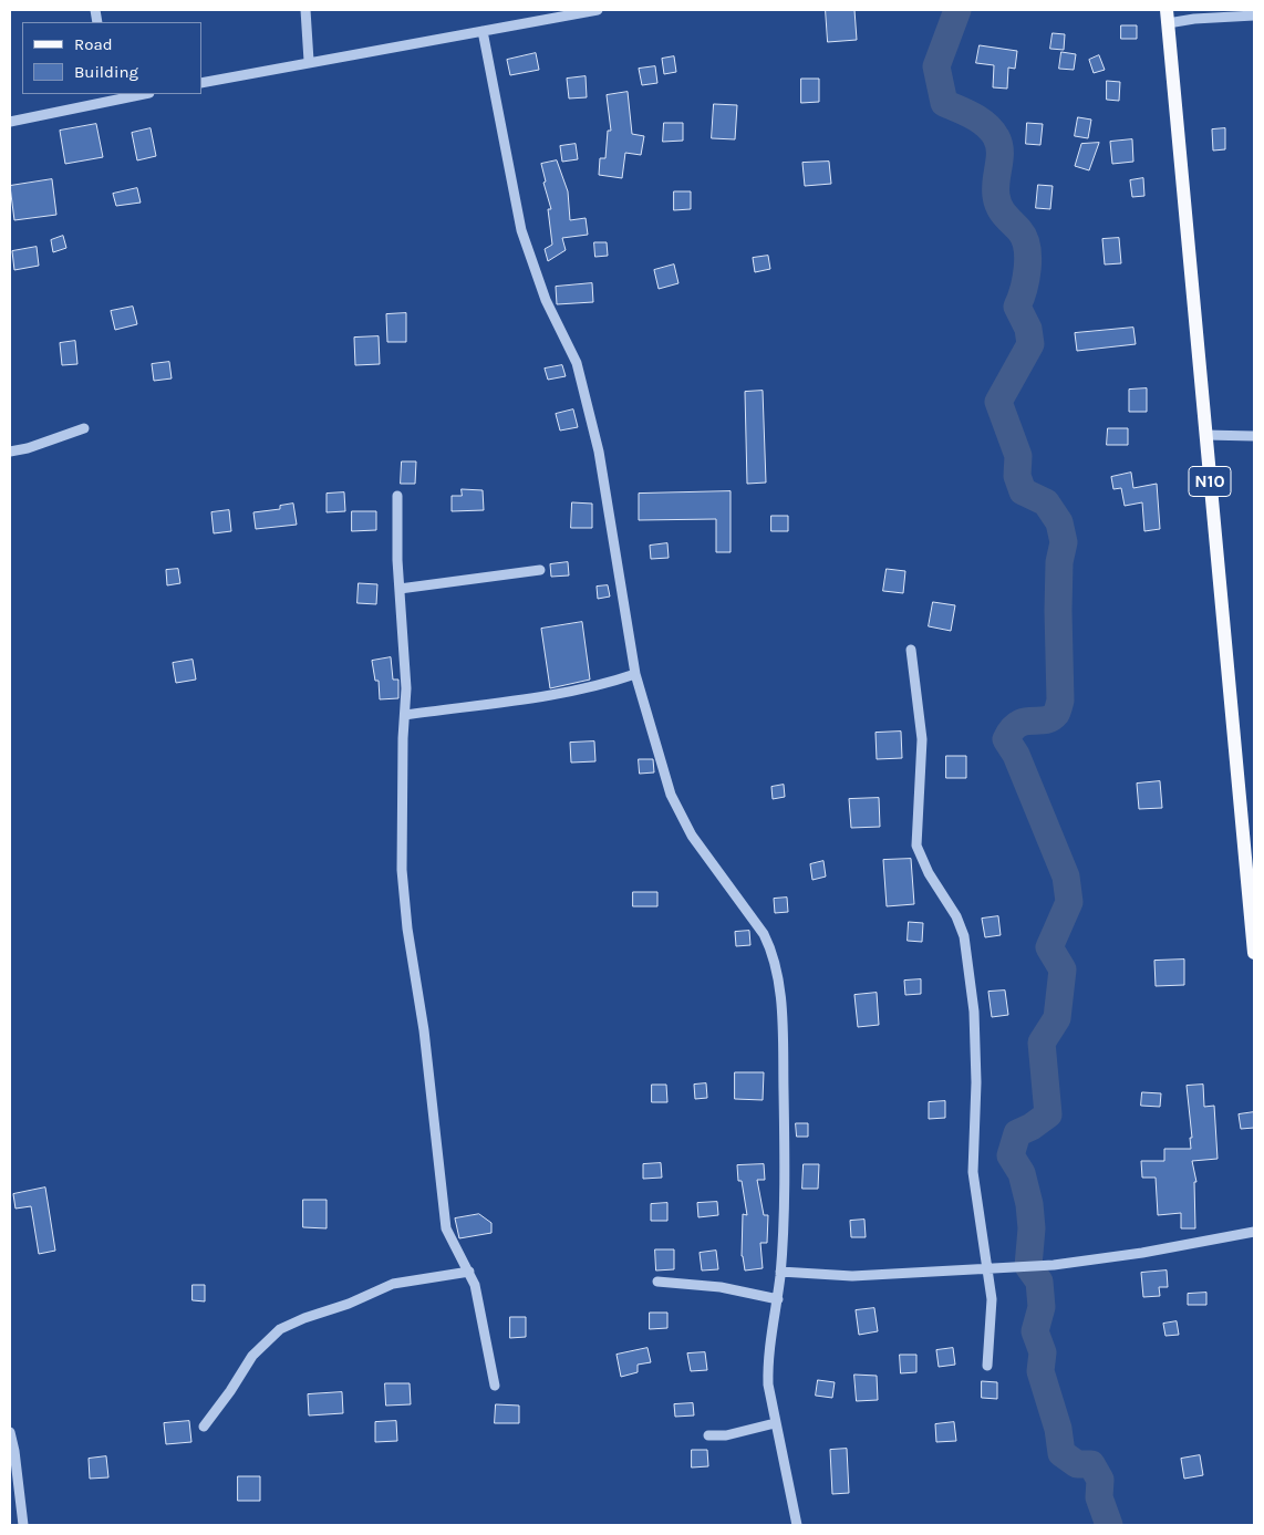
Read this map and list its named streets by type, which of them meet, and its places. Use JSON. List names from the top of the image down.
{
  "streets": {
    "main road": ["N10"]
  },
  "legend": ["Road", "Building"]
}
